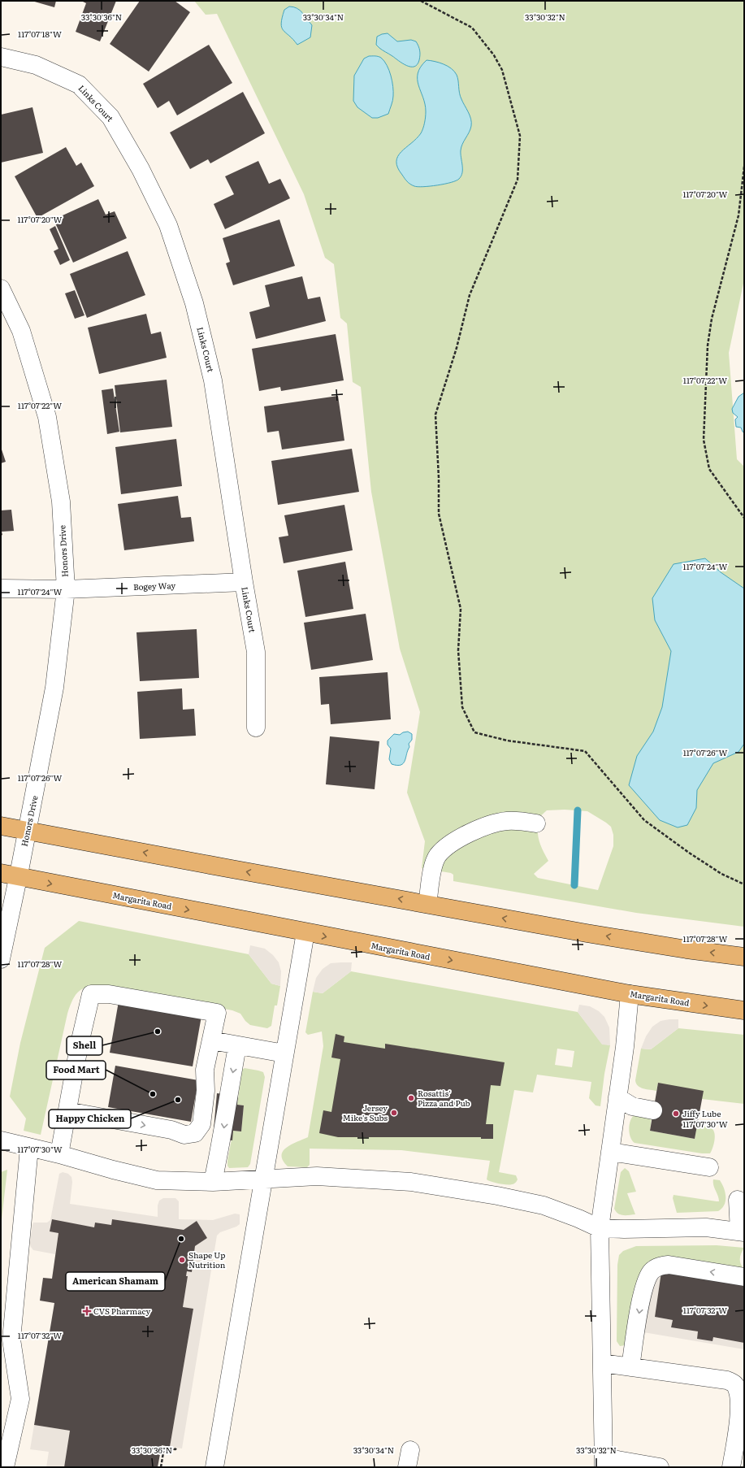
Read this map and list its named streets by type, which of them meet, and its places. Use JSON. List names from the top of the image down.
{
  "streets": {
    "main road": ["Margarita Road"],
    "street": ["Links Court", "Honors Drive", "Bogey Way"]
  },
  "crossings": [
    ["Links Court", "Bogey Way"],
    ["Honors Drive", "Bogey Way"],
    ["Honors Drive", "Margarita Road"]
  ],
  "places": {
    "other": [
      "Shell",
      "Food Mart",
      "Rosattis' Pizza and Pub",
      "Happy Chicken",
      "Jersey Mike's Subs",
      "Jiffy Lube",
      "American Shamam",
      "Shape Up Nutrition"
    ],
    "health": ["CVS Pharmacy"]
  },
  "coordinates": [
    "33°30'36\"N",
    "33°30'34\"N",
    "33°30'32\"N",
    "117°07'18\"W",
    "117°07'20\"W",
    "117°07'22\"W",
    "117°07'24\"W",
    "117°07'26\"W",
    "117°07'28\"W",
    "117°07'30\"W",
    "117°07'32\"W"
  ]
}
